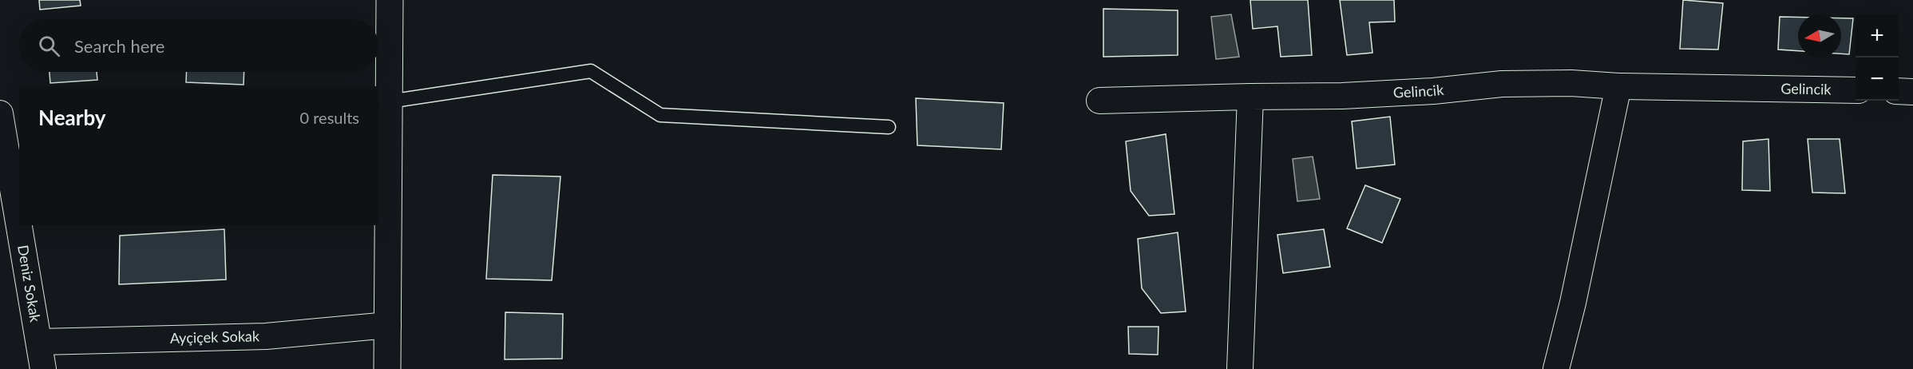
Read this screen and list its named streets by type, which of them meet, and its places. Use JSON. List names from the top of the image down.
{
  "streets": {
    "street": ["Gelincik", "Deniz Sokak", "Ayçiçek Sokak"]
  },
  "crossings": [
    ["Deniz Sokak", "Ayçiçek Sokak"]
  ],
  "north": "left",
  "page": {
    "map_buttons": ["+", "−"],
    "search": "Search here",
    "heading": ["Nearby", "0 results"]
  }
}
